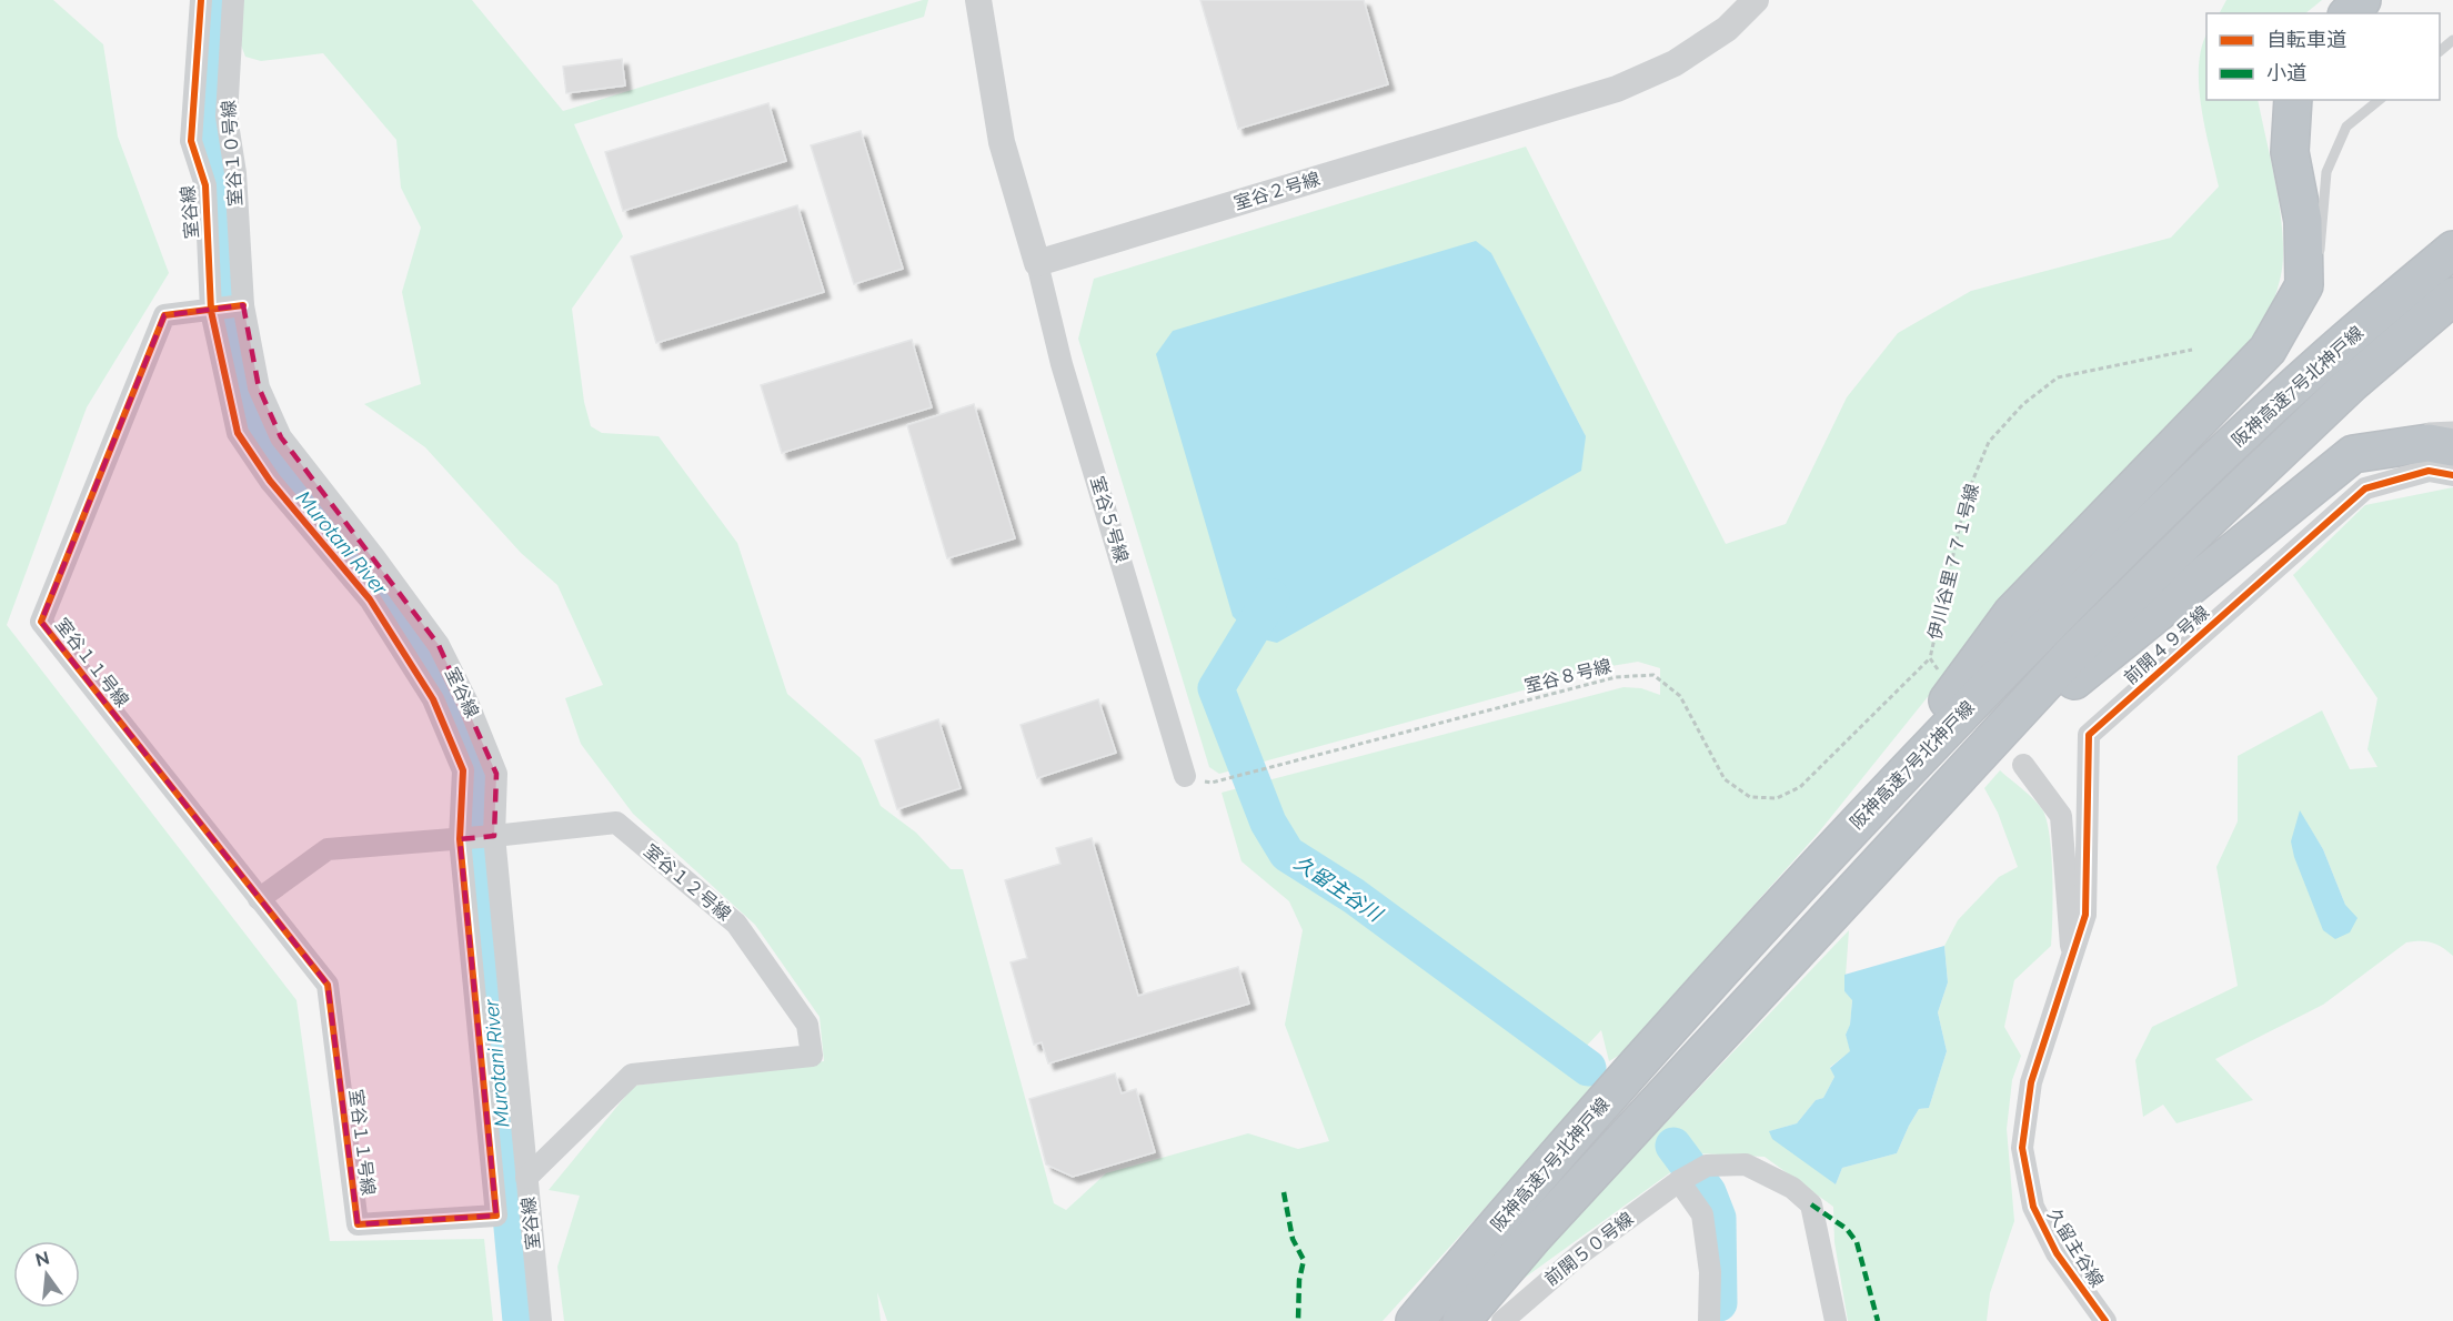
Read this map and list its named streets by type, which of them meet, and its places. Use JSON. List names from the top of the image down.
{
  "streets": {
    "highway": ["阪神高速7号北神戸線"],
    "street": [
      "室谷１０号線",
      "室谷２号線",
      "室谷線",
      "室谷５号線",
      "前開４９号線",
      "室谷１１号線",
      "室谷１２号線",
      "久留主谷線",
      "前開５０号線"
    ],
    "path": ["伊川谷里７７１号線", "室谷８号線"]
  },
  "crossings": [
    ["室谷１０号線", "室谷線"],
    ["室谷２号線", "室谷５号線"],
    ["室谷線", "室谷１１号線"],
    ["室谷線", "室谷１２号線"],
    ["室谷５号線", "室谷８号線"],
    ["伊川谷里７７１号線", "室谷８号線"],
    ["前開４９号線", "久留主谷線"],
    ["室谷１１号線", "室谷１２号線"]
  ],
  "water": ["Murotani River", "久留主谷川"],
  "legend": ["自転車道", "小道"],
  "north": "top"
}
